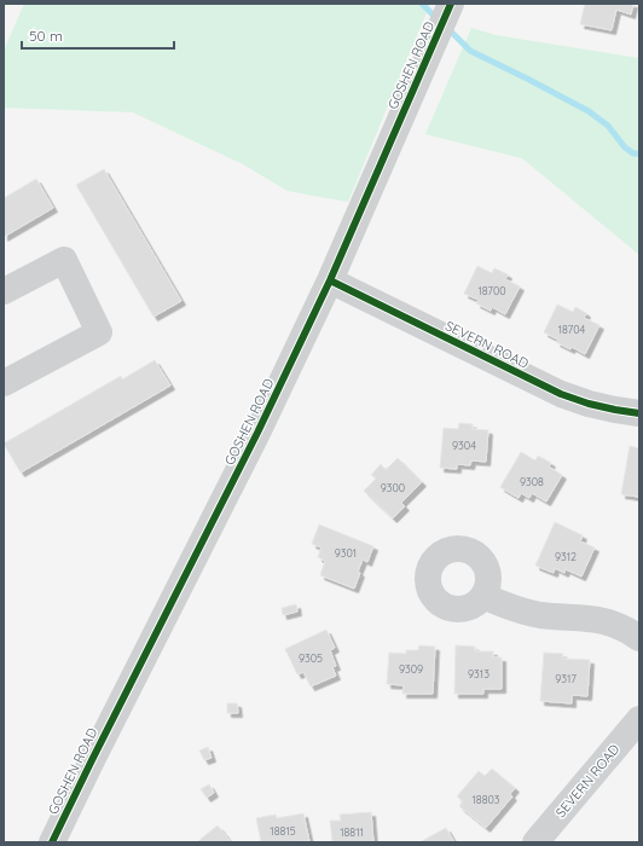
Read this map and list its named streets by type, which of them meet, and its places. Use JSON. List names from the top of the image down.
{
  "streets": {
    "street": ["GOSHEN ROAD", "SEVERN ROAD"]
  },
  "crossings": [
    ["GOSHEN ROAD", "SEVERN ROAD"]
  ],
  "house_numbers": [
    "18700",
    "18704",
    "9304",
    "9308",
    "9300",
    "9301",
    "9312",
    "9305",
    "9309",
    "9313",
    "9317",
    "18803",
    "18815",
    "18811"
  ],
  "scale_bar": "50 m"
}
